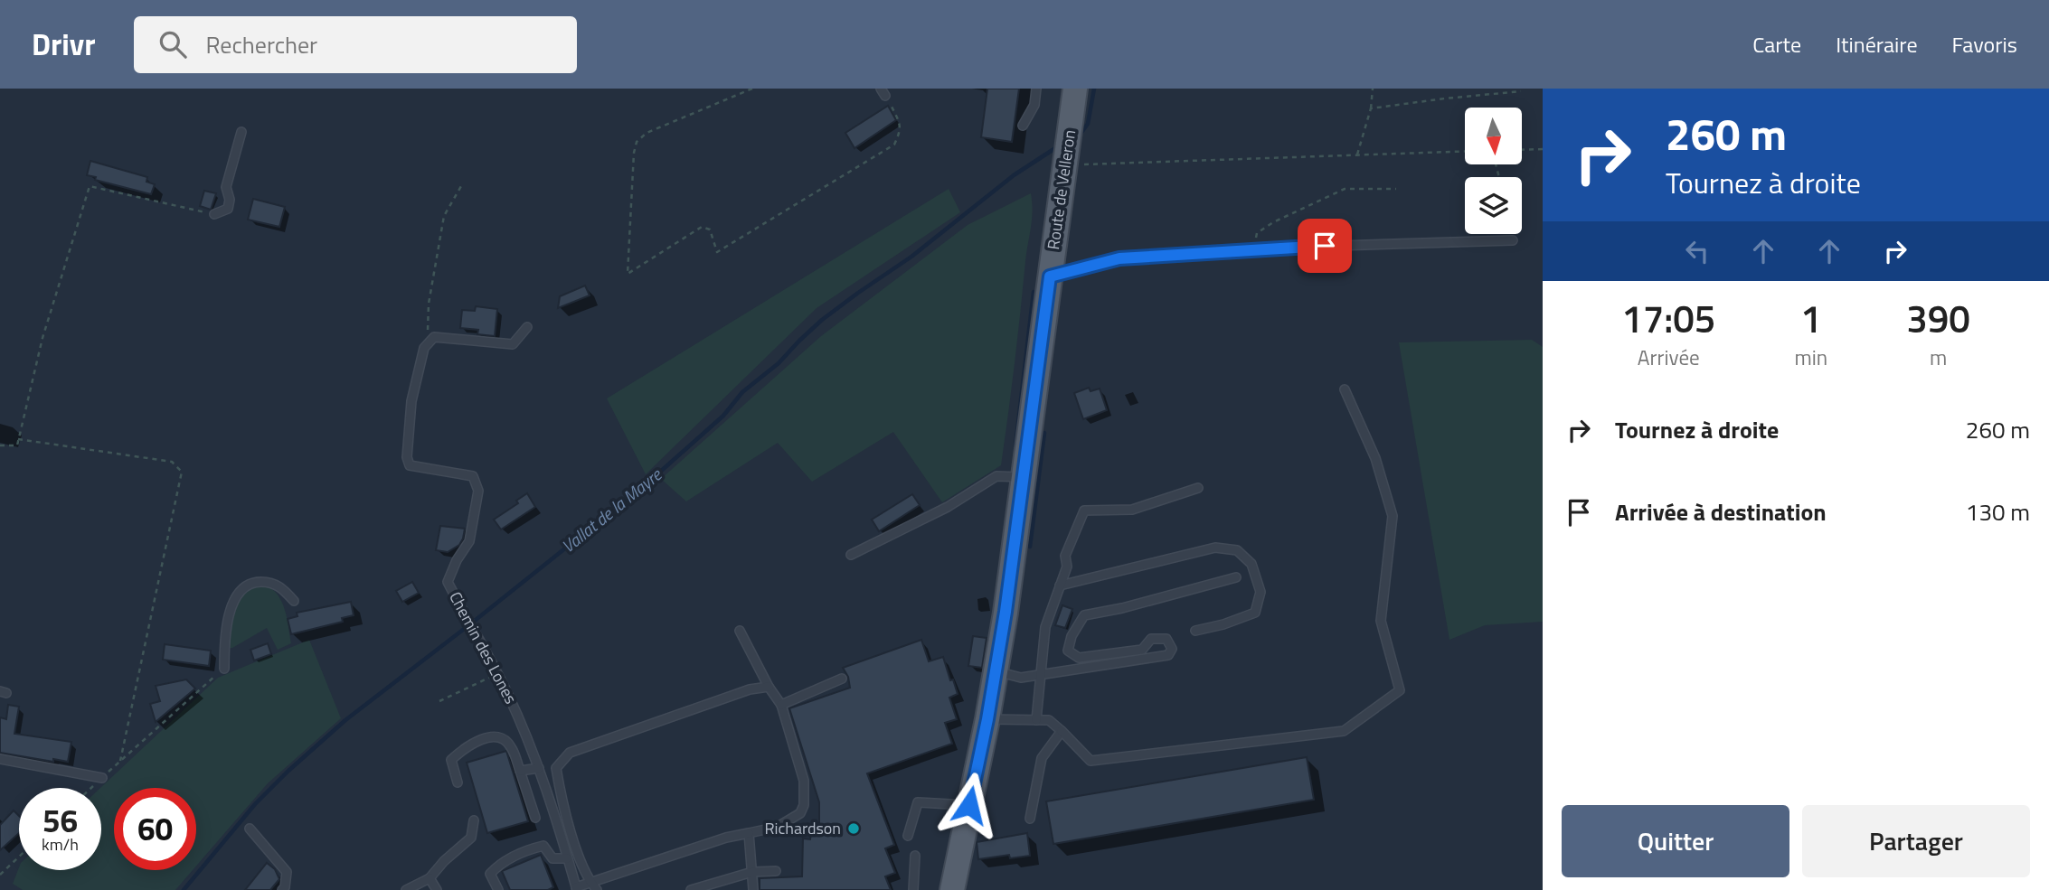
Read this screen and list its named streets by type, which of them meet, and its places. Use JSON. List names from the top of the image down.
{
  "streets": {
    "main road": ["Route de Velleron"],
    "lane": ["Chemin des Lones"]
  },
  "water": ["Vallat de la Mayre"],
  "places": ["Richardson"],
  "north": "bottom",
  "page": {
    "header": "Drivr",
    "search": "Rechercher",
    "nav": ["Carte", "Itinéraire", "Favoris"],
    "turn": ["260 m", "Tournez à droite"],
    "eta": [
      "17:05",
      "Arrivée",
      "1",
      "min",
      "390",
      "m"
    ],
    "list": [
      {
        "name": "Tournez à droite",
        "value": "260 m"
      },
      {
        "name": "Arrivée à destination",
        "value": "130 m"
      }
    ],
    "speed": "56 km/h",
    "limit": "60",
    "buttons": ["Quitter", "Partager"]
  }
}
